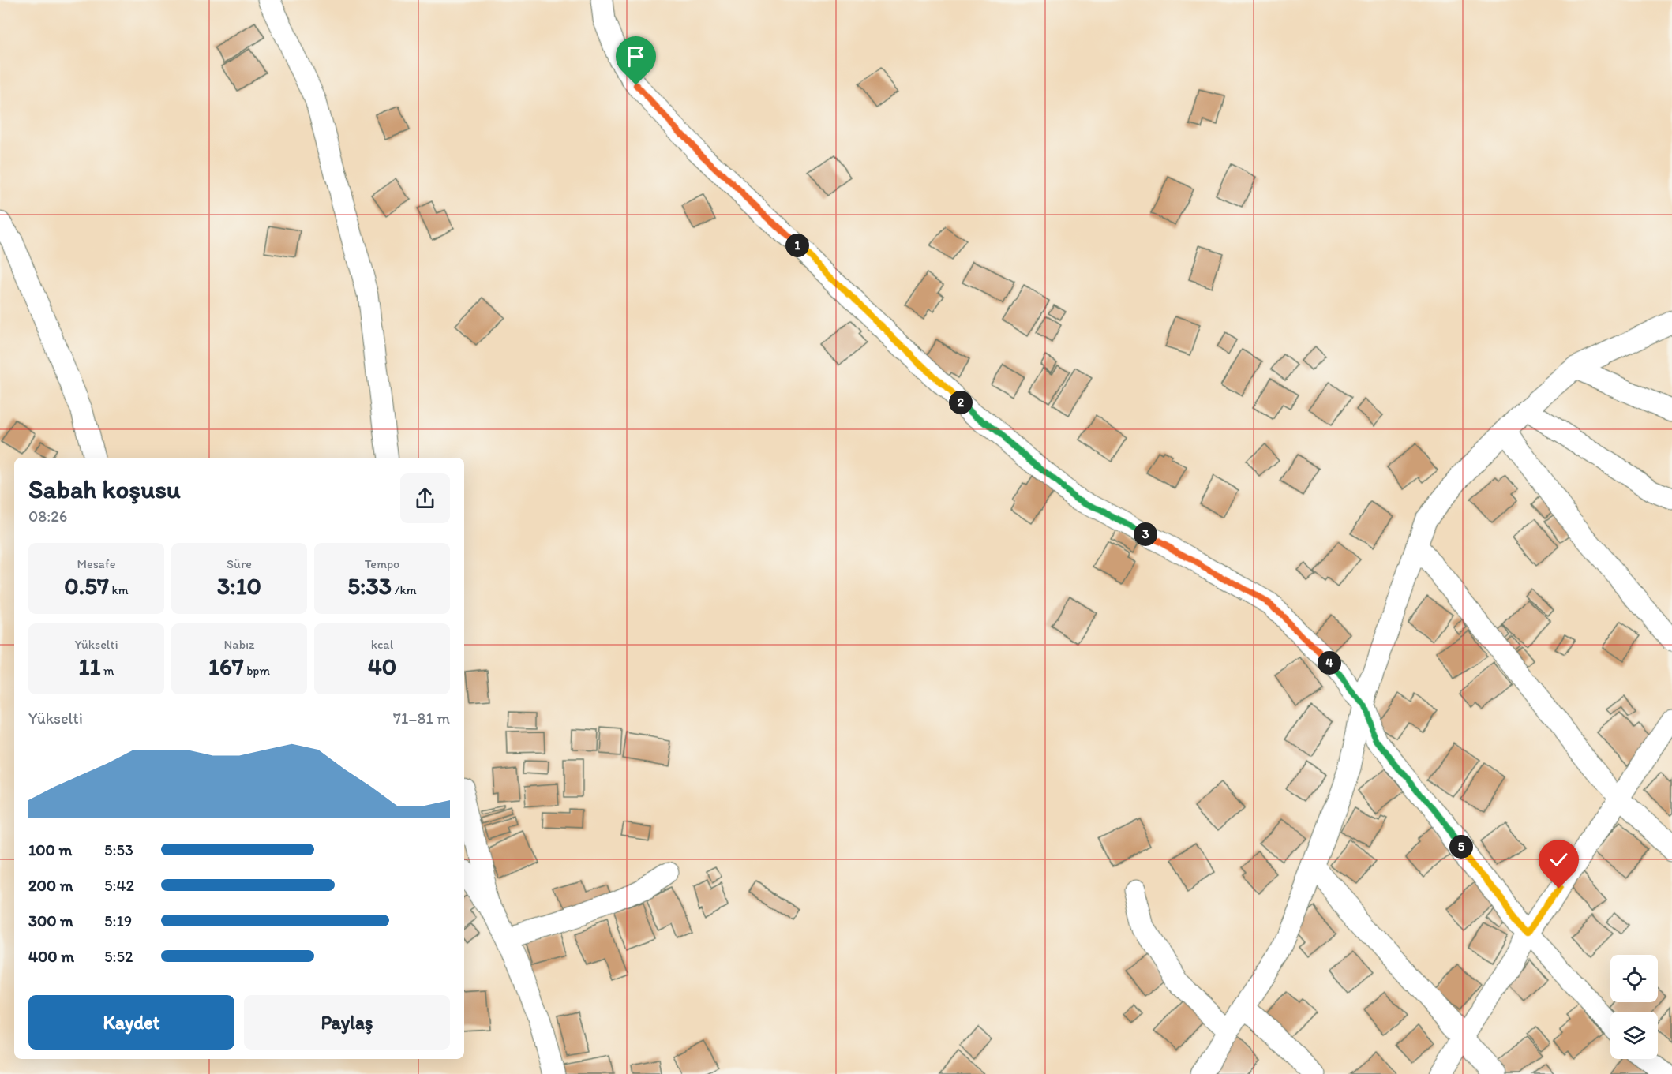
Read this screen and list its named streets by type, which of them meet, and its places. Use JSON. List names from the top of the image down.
{
  "page": {
    "pins": [
      "1",
      "2",
      "3",
      "4",
      "5"
    ],
    "heading": ["Sabah koşusu", "08:26"],
    "stats": [
      ["Mesafe", "0.57 km"],
      ["Süre", "3:10"],
      ["Tempo", "5:33 /km"],
      ["Yükselti", "11 m"],
      ["Nabız", "167 bpm"],
      ["kcal", "40"]
    ],
    "chart": ["Yükselti", "71–81 m"],
    "list": [
      {
        "name": "100 m",
        "note": "5:53"
      },
      {
        "name": "200 m",
        "note": "5:42"
      },
      {
        "name": "300 m",
        "note": "5:19"
      },
      {
        "name": "400 m",
        "note": "5:52"
      }
    ],
    "buttons": ["Kaydet", "Paylaş"]
  }
}
